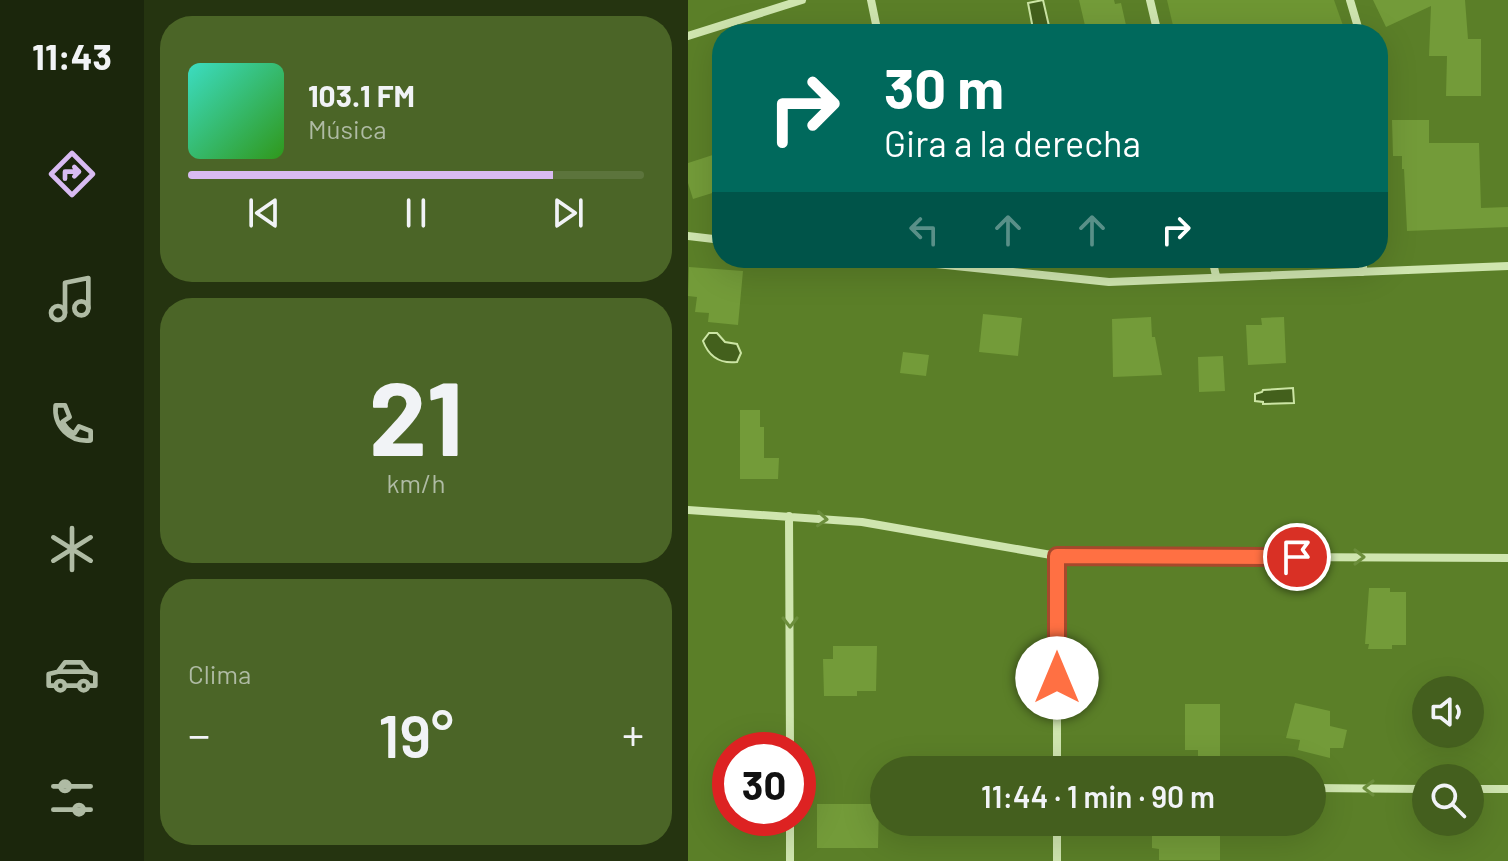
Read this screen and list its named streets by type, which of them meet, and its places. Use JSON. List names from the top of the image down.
{
  "page": {
    "tabs": "11:43",
    "turn": ["30 m", "Gira a la derecha"],
    "song": ["103.1 FM", "Música"],
    "tile": [
      ["21", "km/h"],
      "Clima"
    ],
    "heat": ["−", "19°", "+"],
    "limit": "30",
    "trip": "11:44 · 1 min · 90 m"
  }
}
